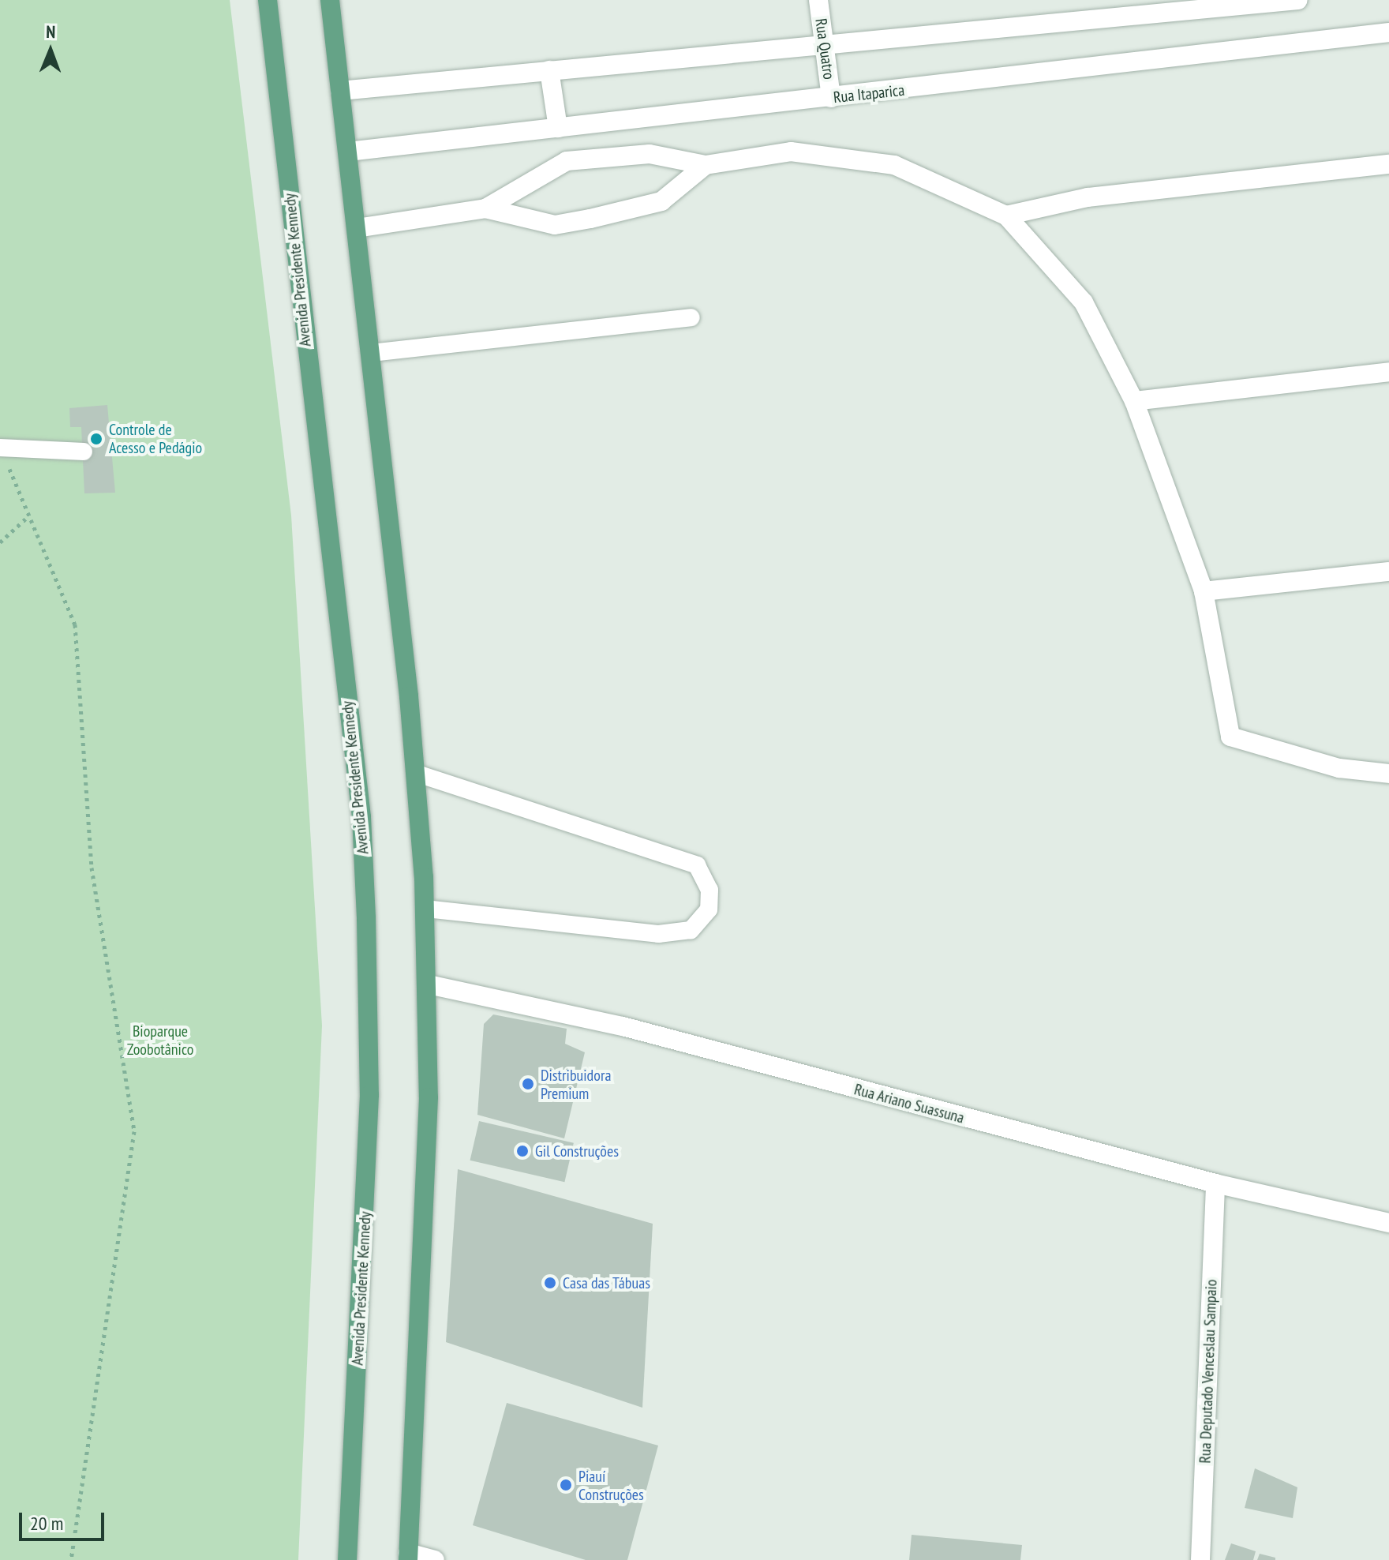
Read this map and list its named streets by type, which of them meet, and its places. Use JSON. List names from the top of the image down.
{
  "streets": {
    "main road": ["Avenida Presidente Kennedy"],
    "street": [
      "Rua Quatro",
      "Rua Itaparica",
      "Rua Ariano Suassuna",
      "Rua Deputado Venceslau Sampaio"
    ]
  },
  "crossings": [
    ["Rua Quatro", "Rua Itaparica"],
    ["Rua Ariano Suassuna", "Rua Deputado Venceslau Sampaio"]
  ],
  "parks": ["Bioparque Zoobotânico"],
  "places": [
    "Controle de Acesso e Pedágio",
    "Distribuidora Premium",
    "Gil Construções",
    "Casa das Tábuas",
    "Piauí Construções"
  ],
  "scale_bar": "20 m",
  "north": "top"
}
